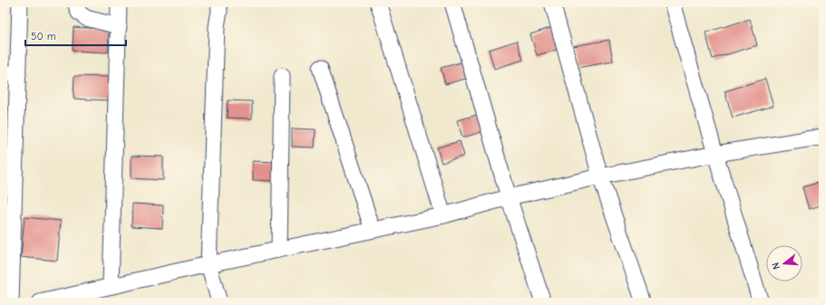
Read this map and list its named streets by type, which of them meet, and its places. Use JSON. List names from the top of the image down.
{
  "scale_bar": "50 m",
  "north": "left"
}
